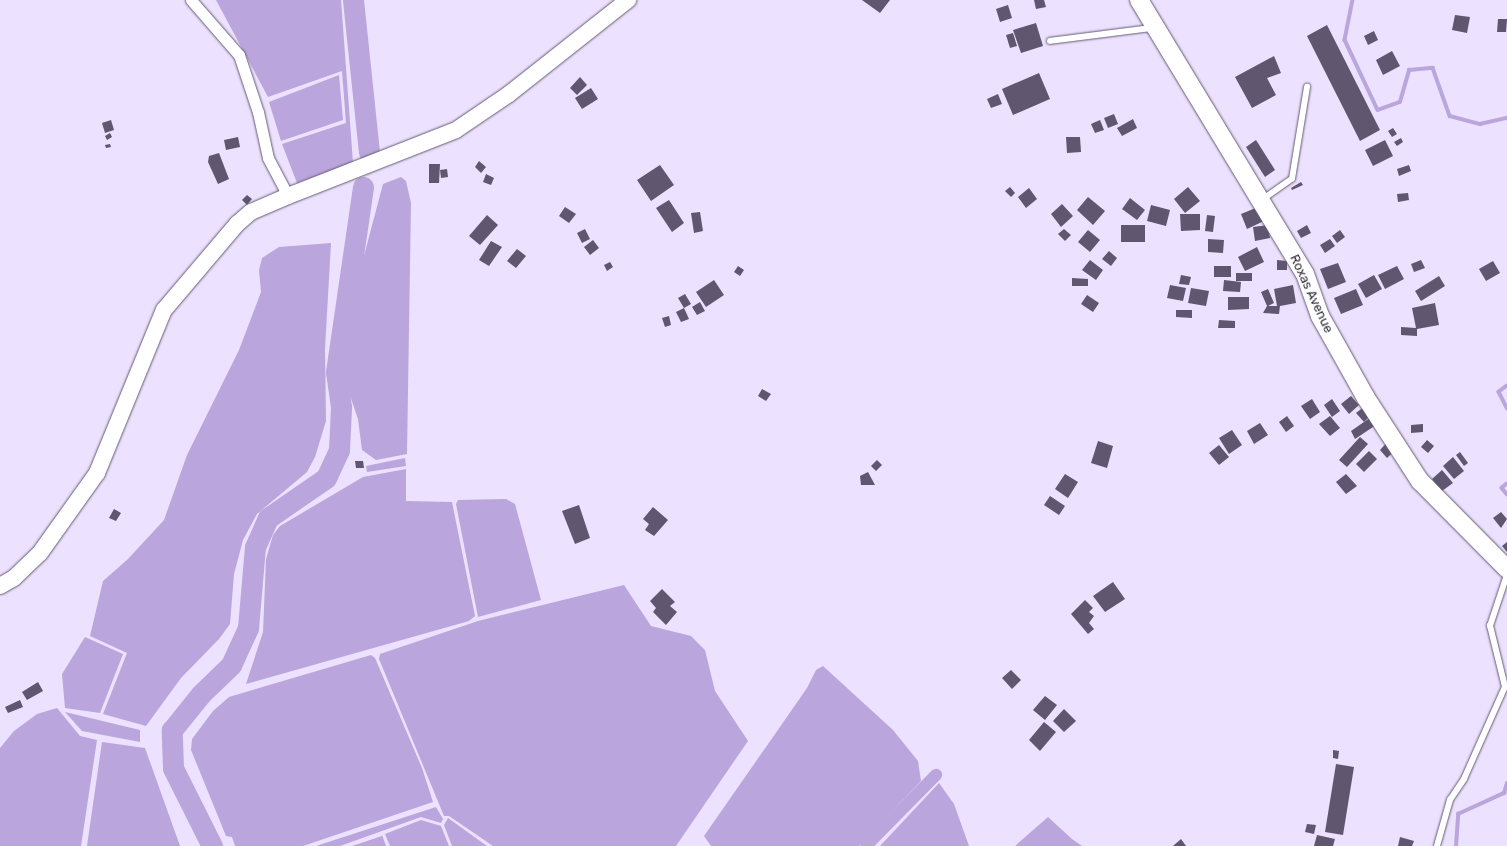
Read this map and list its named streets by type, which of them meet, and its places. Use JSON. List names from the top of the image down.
{
  "streets": {
    "main road": ["Roxas Avenue"]
  }
}
